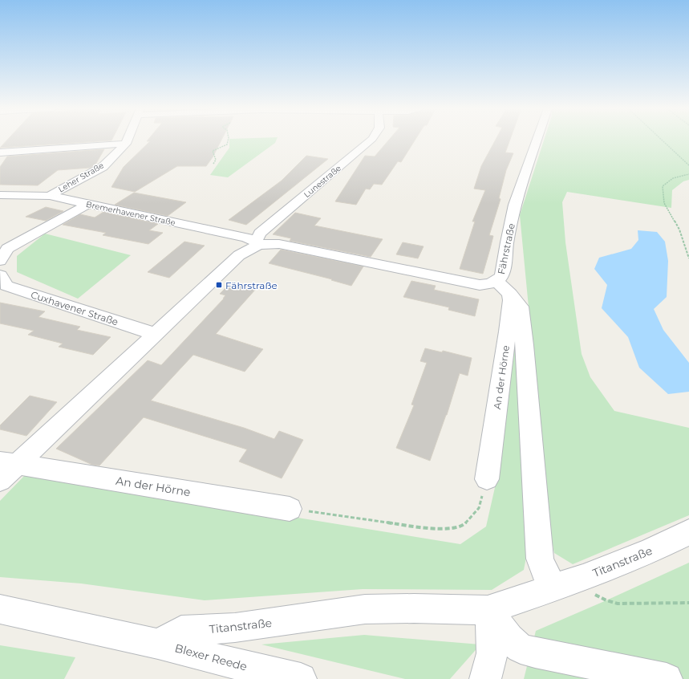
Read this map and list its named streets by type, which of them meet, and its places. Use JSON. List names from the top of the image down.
{
  "streets": {
    "street": [
      "Leher Straße",
      "Lunestraße",
      "Bremerhavener Straße",
      "Fährstraße",
      "Cuxhavener Straße",
      "An der Hörne",
      "Titanstraße",
      "Blexer Reede"
    ]
  },
  "crossings": [
    ["Leher Straße", "Bremerhavener Straße"],
    ["Lunestraße", "Bremerhavener Straße"],
    ["Lunestraße", "Fährstraße"],
    ["Bremerhavener Straße", "Fährstraße"],
    ["Fährstraße", "Cuxhavener Straße"],
    ["Fährstraße", "An der Hörne"],
    ["Titanstraße", "Blexer Reede"]
  ],
  "places": {
    "transit": ["Fährstraße"]
  }
}
